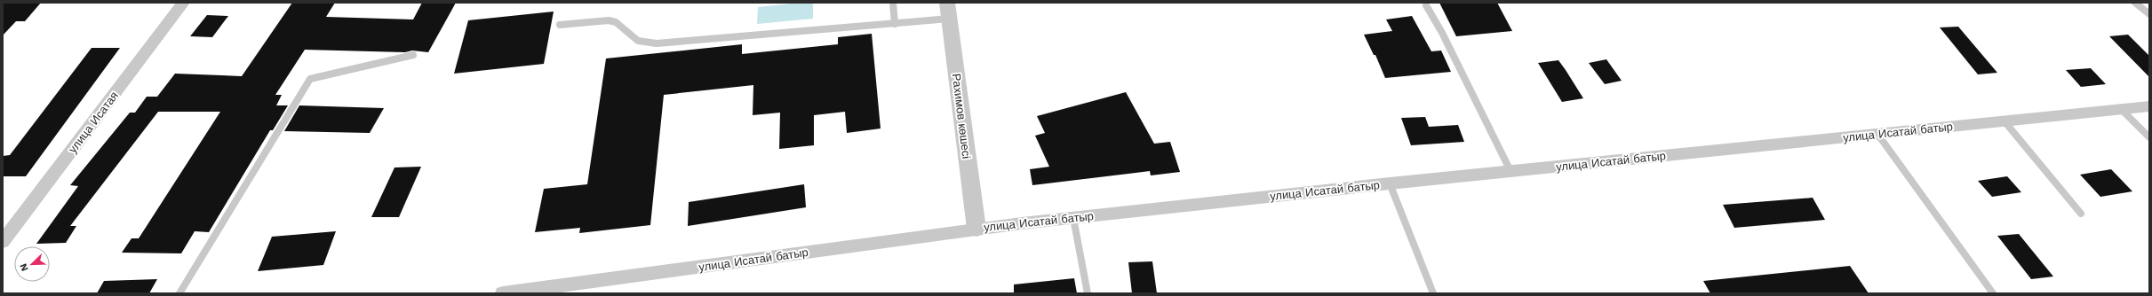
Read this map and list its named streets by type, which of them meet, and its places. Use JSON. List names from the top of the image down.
{
  "streets": {
    "street": ["Рахимов көшесі", "улица Исатая", "улица Исатай батыр"]
  },
  "crossings": [
    ["Рахимов көшесі", "улица Исатай батыр"]
  ],
  "north": "bottom left"
}
